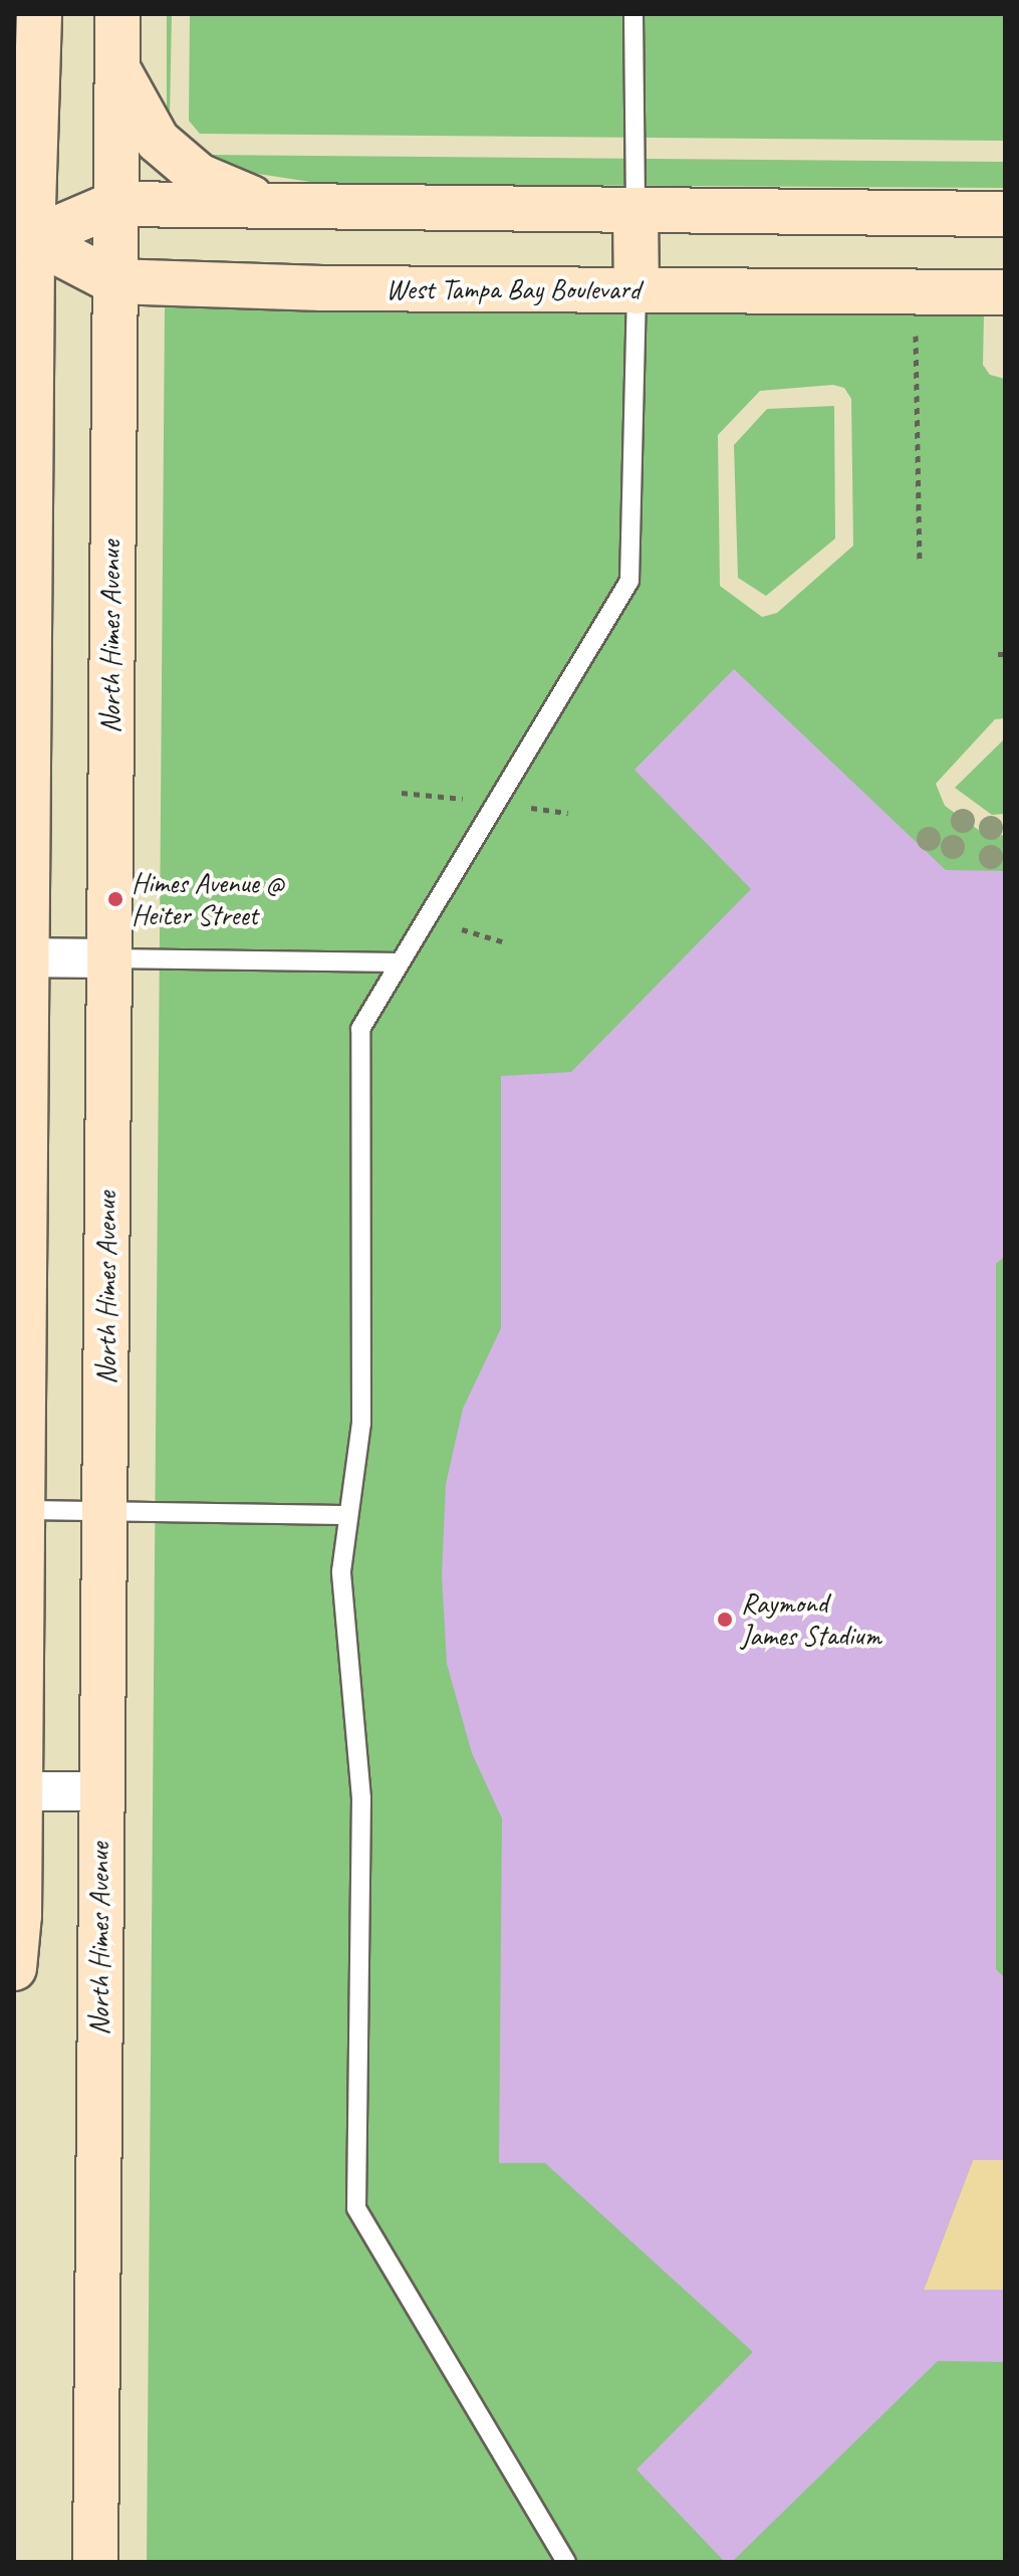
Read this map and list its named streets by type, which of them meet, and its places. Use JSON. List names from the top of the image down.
{
  "streets": {
    "street": ["West Tampa Bay Boulevard", "North Himes Avenue"]
  },
  "crossings": [
    ["West Tampa Bay Boulevard", "North Himes Avenue"]
  ],
  "places": ["Himes Avenue @ Heiter Street", "Raymond James Stadium"]
}
